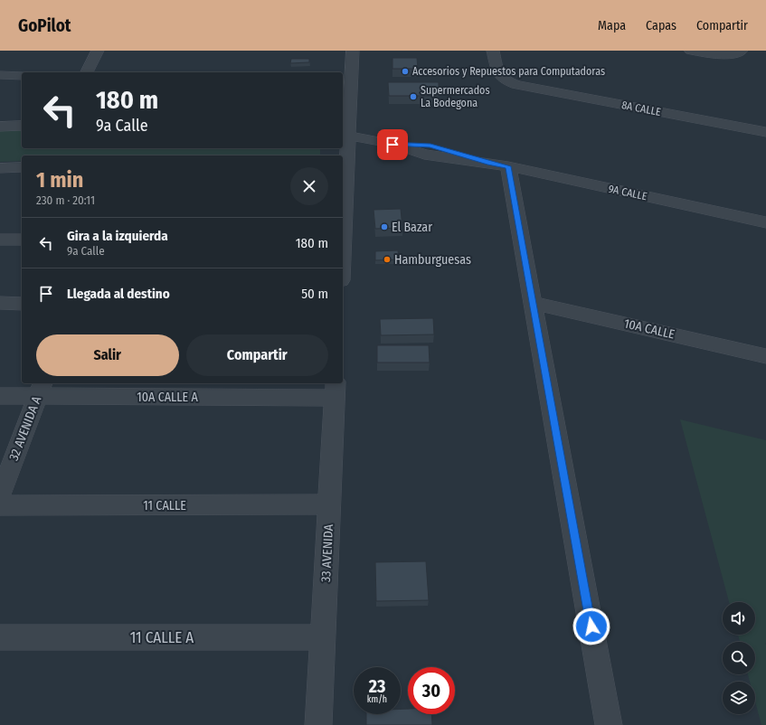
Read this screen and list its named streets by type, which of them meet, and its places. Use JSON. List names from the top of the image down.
{
  "streets": {
    "street": [
      "8A CALLE",
      "9A CALLE",
      "10A CALLE",
      "10A CALLE A",
      "32 AVENIDA A",
      "11 CALLE",
      "33 AVENIDA",
      "11 CALLE A"
    ]
  },
  "crossings": [
    ["10A CALLE A", "32 AVENIDA A"],
    ["10A CALLE A", "33 AVENIDA"],
    ["11 CALLE", "33 AVENIDA"],
    ["33 AVENIDA", "11 CALLE A"]
  ],
  "places": [
    "Accesorios y Repuestos para Computadoras",
    "Supermercados La Bodegona",
    "El Bazar",
    "Hamburguesas"
  ],
  "page": {
    "header": "GoPilot",
    "nav": ["Mapa", "Capas", "Compartir"],
    "turn": ["180 m", "9a Calle"],
    "heading": ["1 min", "230 m · 20:11"],
    "list": [
      {
        "name": "Gira a la izquierda",
        "note": "9a Calle",
        "value": "180 m"
      },
      {
        "name": "Llegada al destino",
        "value": "50 m"
      }
    ],
    "buttons": ["Salir", "Compartir"],
    "speed": "23 km/h",
    "limit": "30"
  }
}
